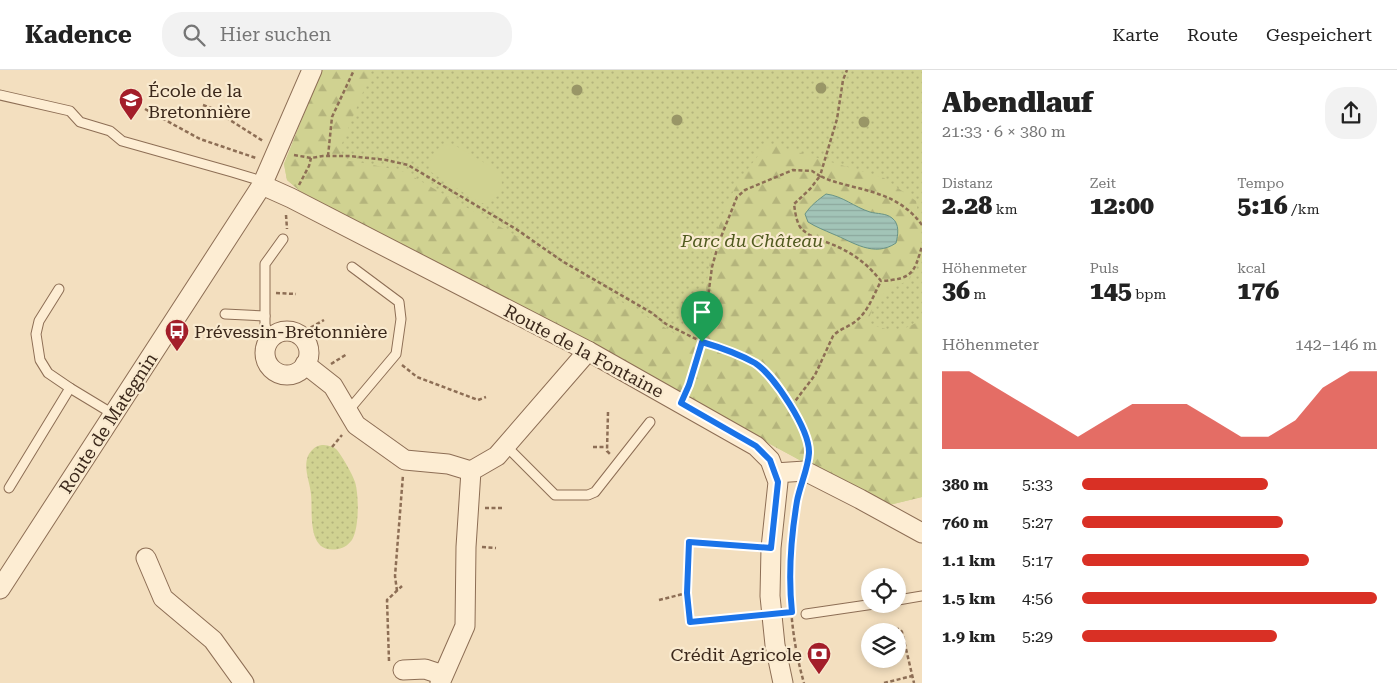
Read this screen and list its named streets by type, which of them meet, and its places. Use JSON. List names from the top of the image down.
{
  "streets": {
    "street": ["Route de la Fontaine", "Route de Mategnin"]
  },
  "crossings": [
    ["Route de la Fontaine", "Route de Mategnin"]
  ],
  "parks": ["Parc du Château"],
  "places": {
    "school or university": ["École de la Bretonnière"],
    "bus stop": ["Prévessin-Bretonnière"],
    "bank": ["Crédit Agricole"]
  },
  "page": {
    "header": "Kadence",
    "search": "Hier suchen",
    "nav": ["Karte", "Route", "Gespeichert"],
    "heading": ["Abendlauf", "21:33 · 6 × 380 m"],
    "stats": [
      ["Distanz", "2.28 km"],
      ["Zeit", "12:00"],
      ["Tempo", "5:16 /km"],
      ["Höhenmeter", "36 m"],
      ["Puls", "145 bpm"],
      ["kcal", "176"]
    ],
    "chart": ["Höhenmeter", "142–146 m"],
    "list": [
      {
        "name": "380 m",
        "note": "5:33"
      },
      {
        "name": "760 m",
        "note": "5:27"
      },
      {
        "name": "1.1 km",
        "note": "5:17"
      },
      {
        "name": "1.5 km",
        "note": "4:56"
      },
      {
        "name": "1.9 km",
        "note": "5:29"
      }
    ]
  }
}
